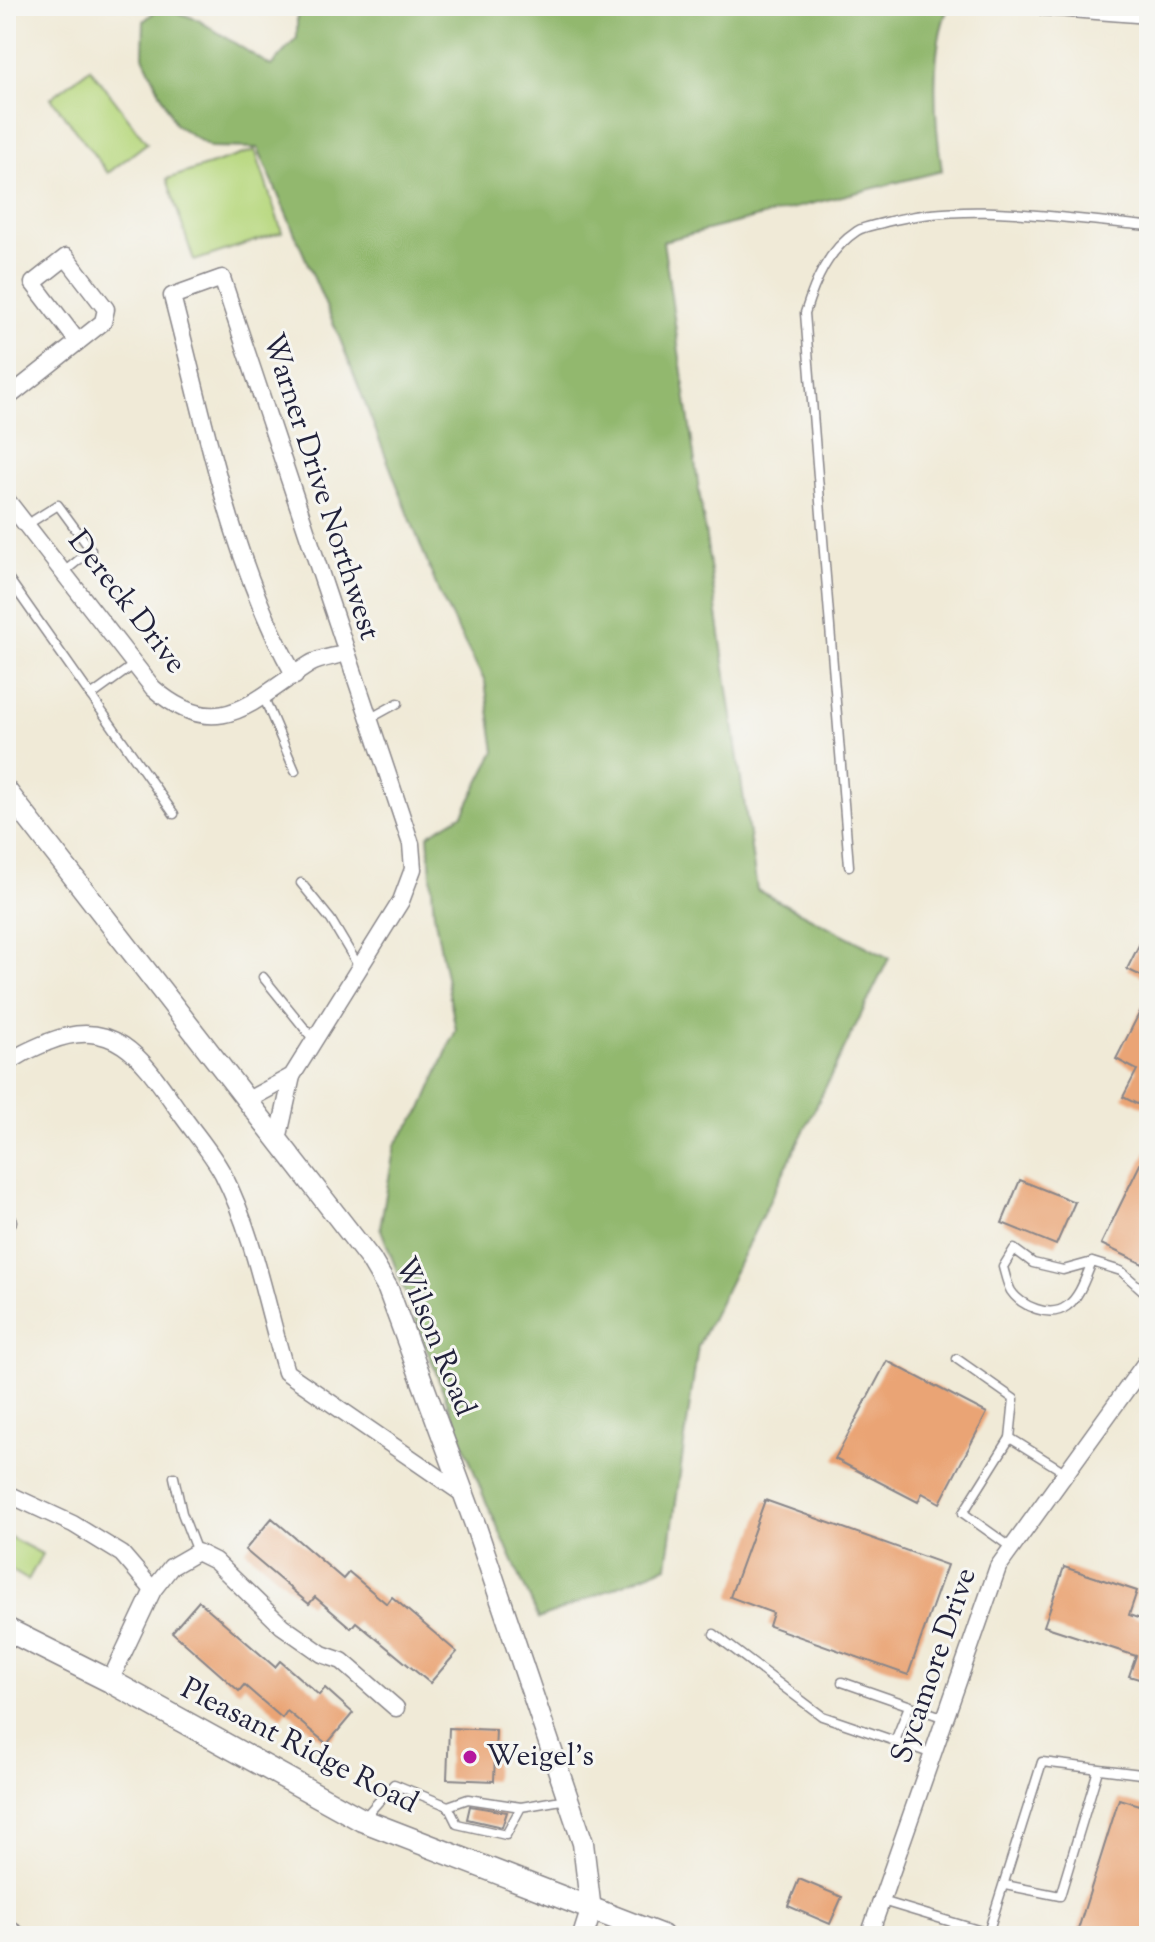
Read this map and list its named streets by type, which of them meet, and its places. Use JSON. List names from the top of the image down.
{
  "streets": {
    "main road": ["Pleasant Ridge Road"],
    "street": [
      "Warner Drive Northwest",
      "Dereck Drive",
      "Wilson Road",
      "Sycamore Drive"
    ]
  },
  "crossings": [
    ["Warner Drive Northwest", "Dereck Drive"],
    ["Warner Drive Northwest", "Wilson Road"],
    ["Wilson Road", "Pleasant Ridge Road"]
  ],
  "places": ["Weigel's"]
}
